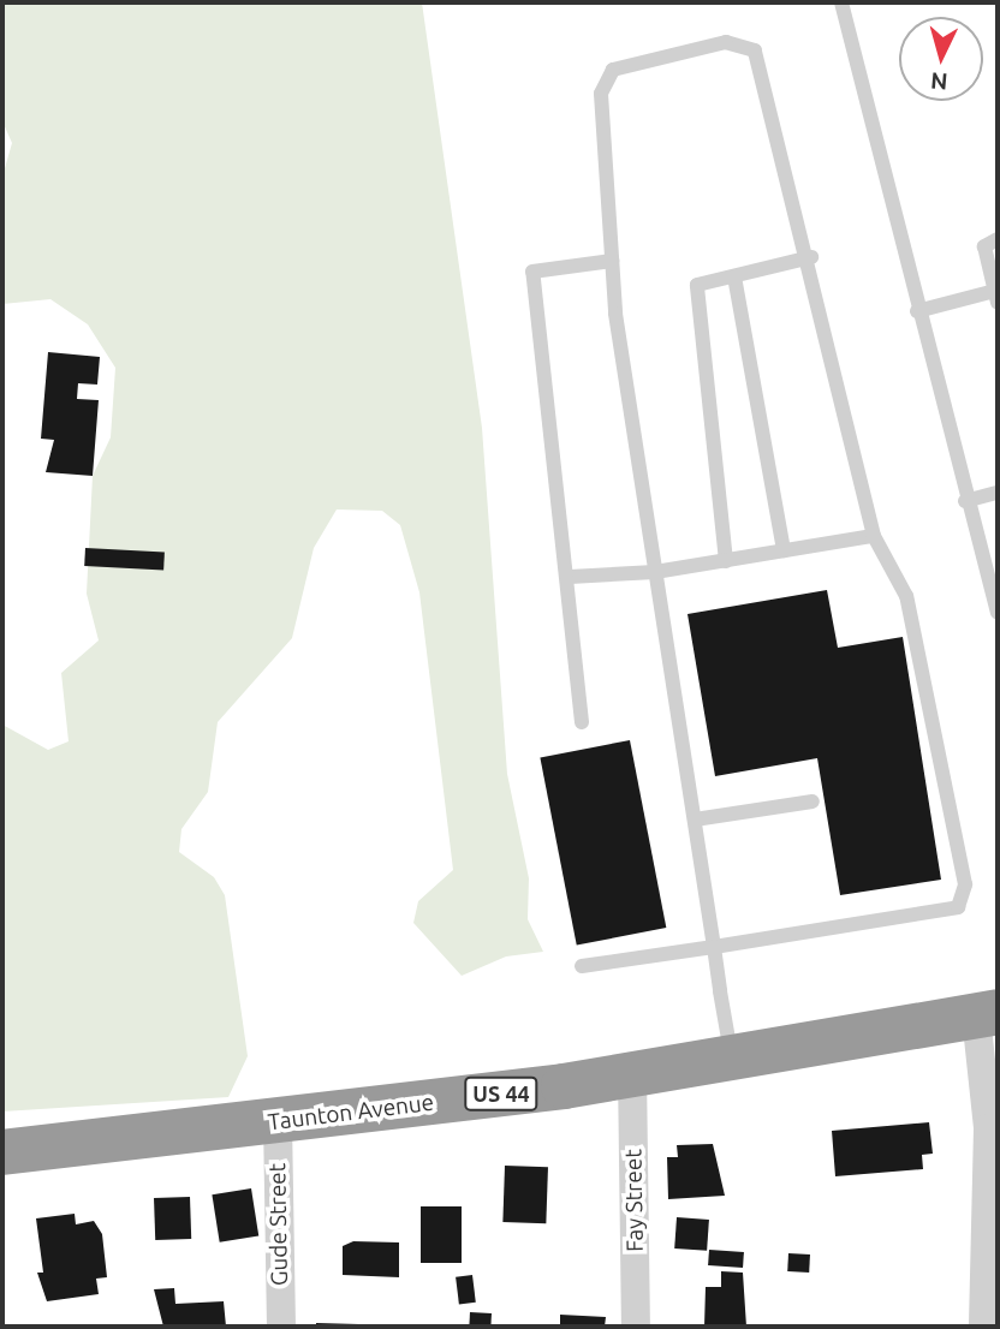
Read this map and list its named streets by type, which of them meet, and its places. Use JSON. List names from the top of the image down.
{
  "streets": {
    "highway": ["US 44", "Taunton Avenue"],
    "street": ["Fay Street", "Gude Street"]
  },
  "crossings": [
    ["Taunton Avenue", "Fay Street"],
    ["Taunton Avenue", "Gude Street"]
  ],
  "north": "bottom"
}
